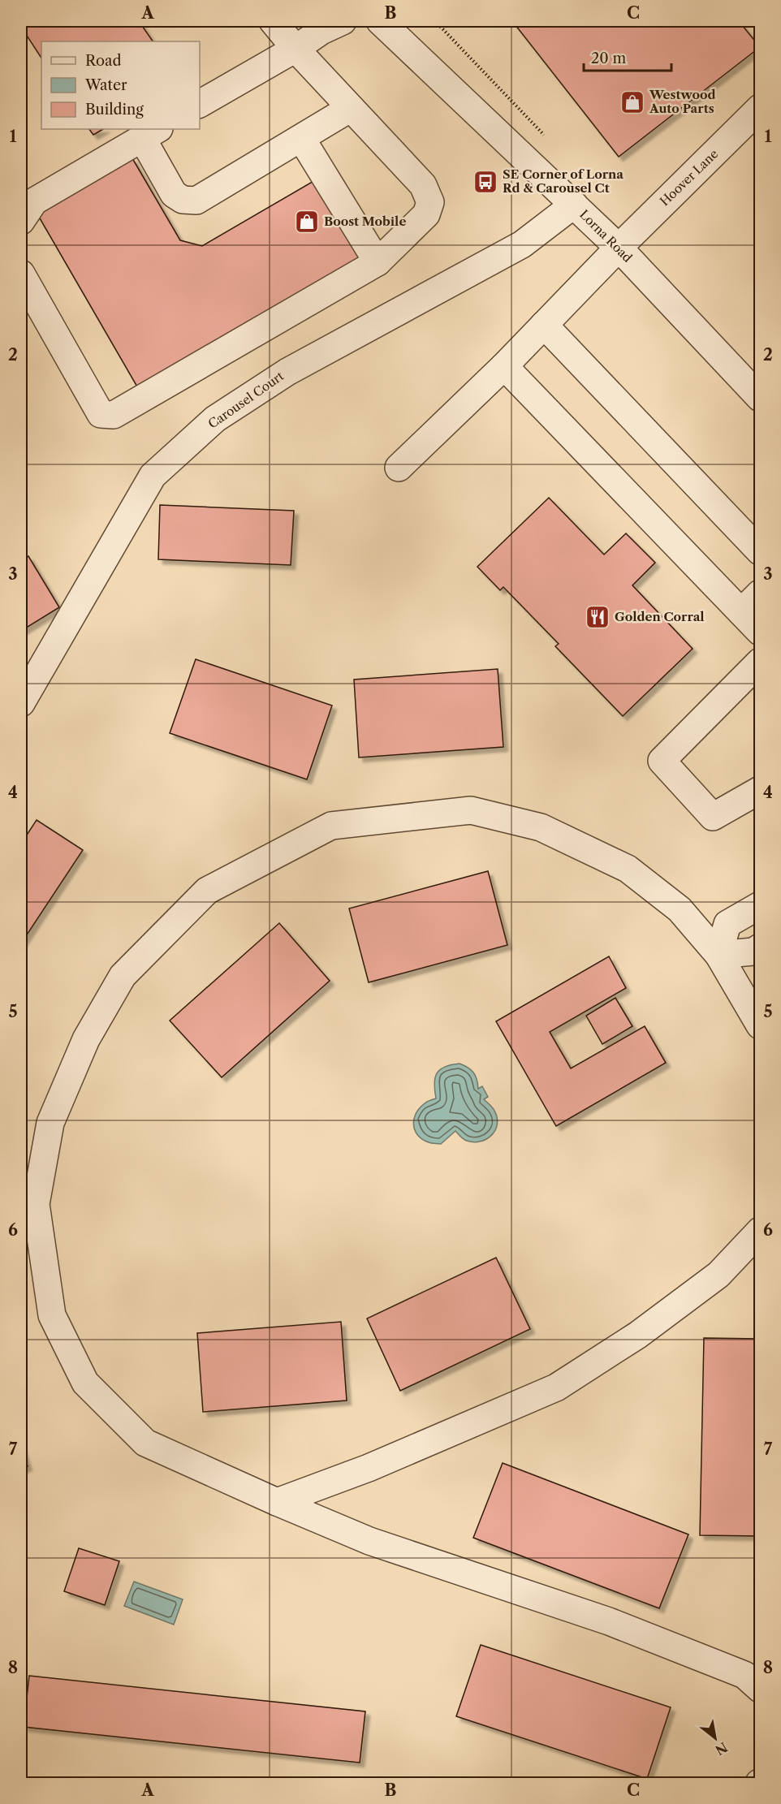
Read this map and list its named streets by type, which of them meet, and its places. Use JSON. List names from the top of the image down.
{
  "streets": {
    "street": ["Hoover Lane", "Lorna Road", "Carousel Court"]
  },
  "crossings": [
    ["Hoover Lane", "Lorna Road"],
    ["Lorna Road", "Carousel Court"]
  ],
  "places": {
    "shop": ["Westwood Auto Parts", "Boost Mobile"],
    "bus stop": ["SE Corner of Lorna Rd & Carousel Ct"],
    "restaurant": ["Golden Corral"]
  },
  "legend": ["Road", "Water", "Building"],
  "scale_bar": "20 m",
  "north": "bottom right",
  "grid": {
    "columns": ["A", "B", "C"],
    "rows": [
      "1",
      "2",
      "3",
      "4",
      "5",
      "6",
      "7",
      "8"
    ]
  }
}
